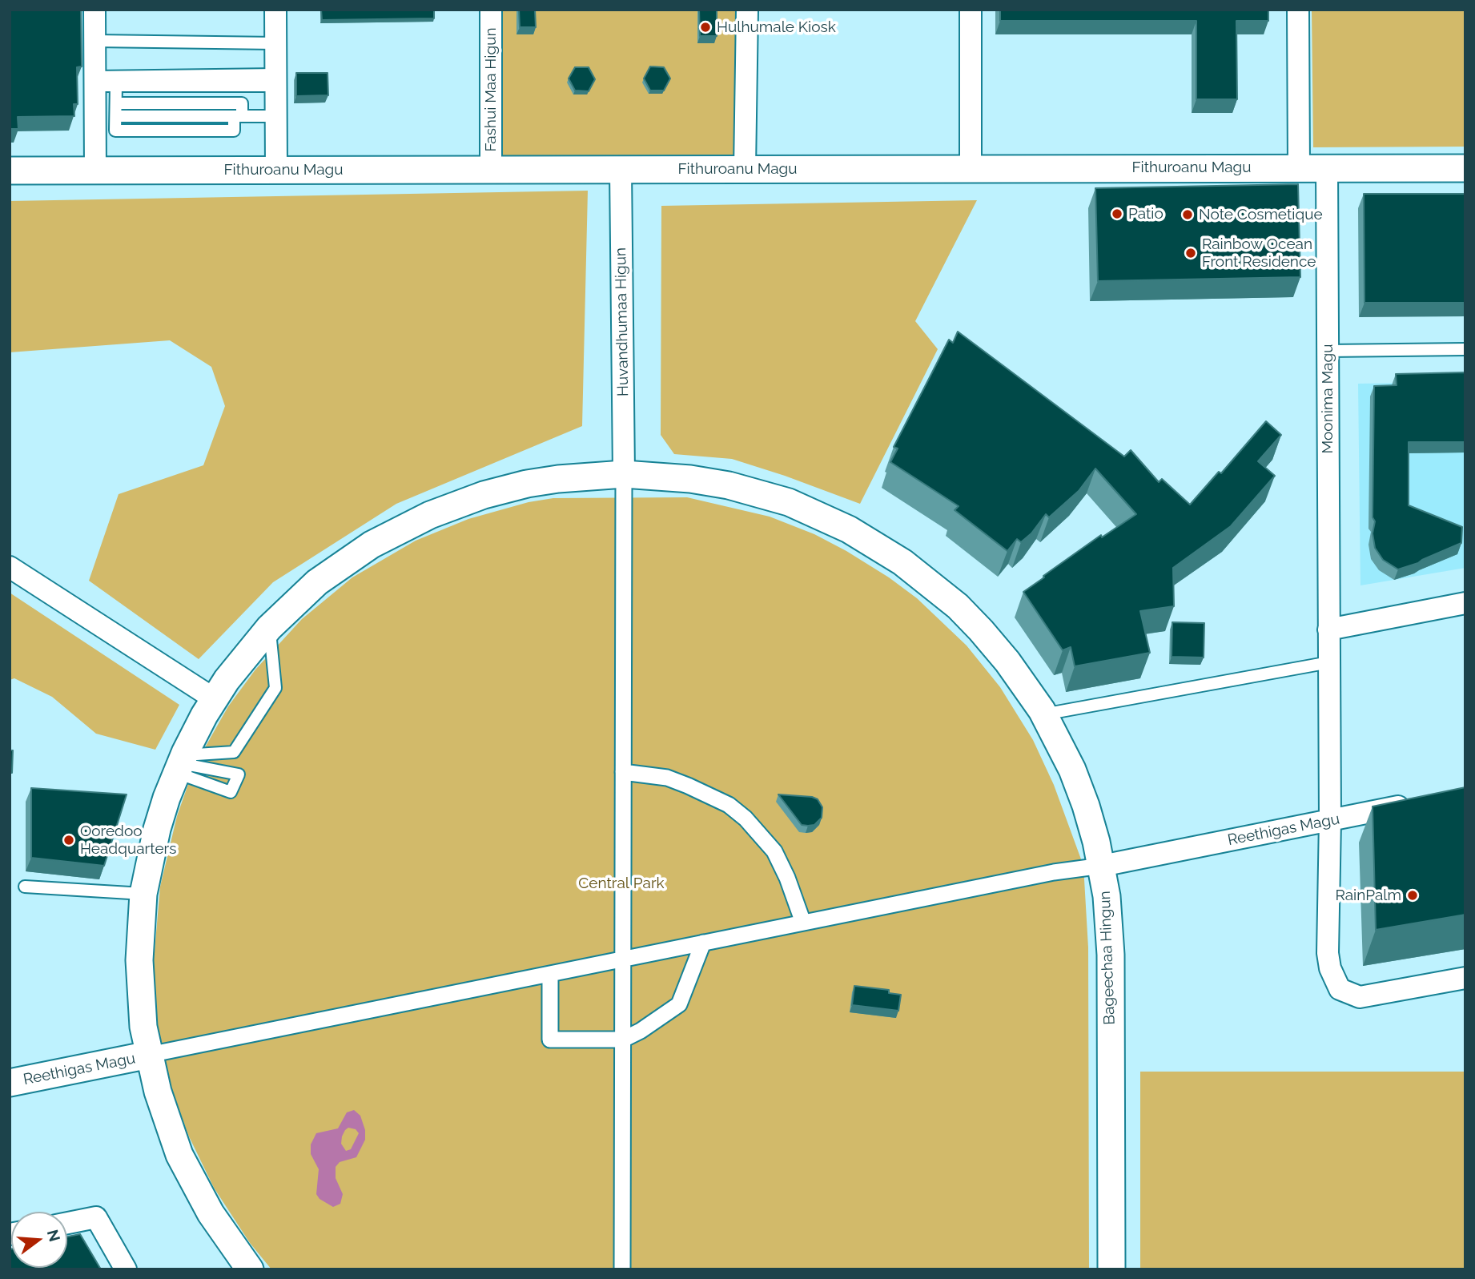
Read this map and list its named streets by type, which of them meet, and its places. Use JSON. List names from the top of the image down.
{
  "streets": {
    "street": [
      "Fashui Maa Higun",
      "Fithuroanu Magu",
      "Huvandhumaa Higun",
      "Moonima Magu",
      "Reethigas Magu",
      "Bageechaa Hingun"
    ]
  },
  "crossings": [
    ["Fashui Maa Higun", "Fithuroanu Magu"],
    ["Fithuroanu Magu", "Huvandhumaa Higun"],
    ["Fithuroanu Magu", "Moonima Magu"],
    ["Huvandhumaa Higun", "Bageechaa Hingun"],
    ["Moonima Magu", "Reethigas Magu"],
    ["Reethigas Magu", "Bageechaa Hingun"]
  ],
  "parks": ["Central Park"],
  "places": [
    "Hulhumale Kiosk",
    "Patio",
    "Note Cosmetique",
    "Rainbow Ocean Front Residence",
    "Ooredoo Headquarters",
    "RainPalm"
  ],
  "north": "right"
}
